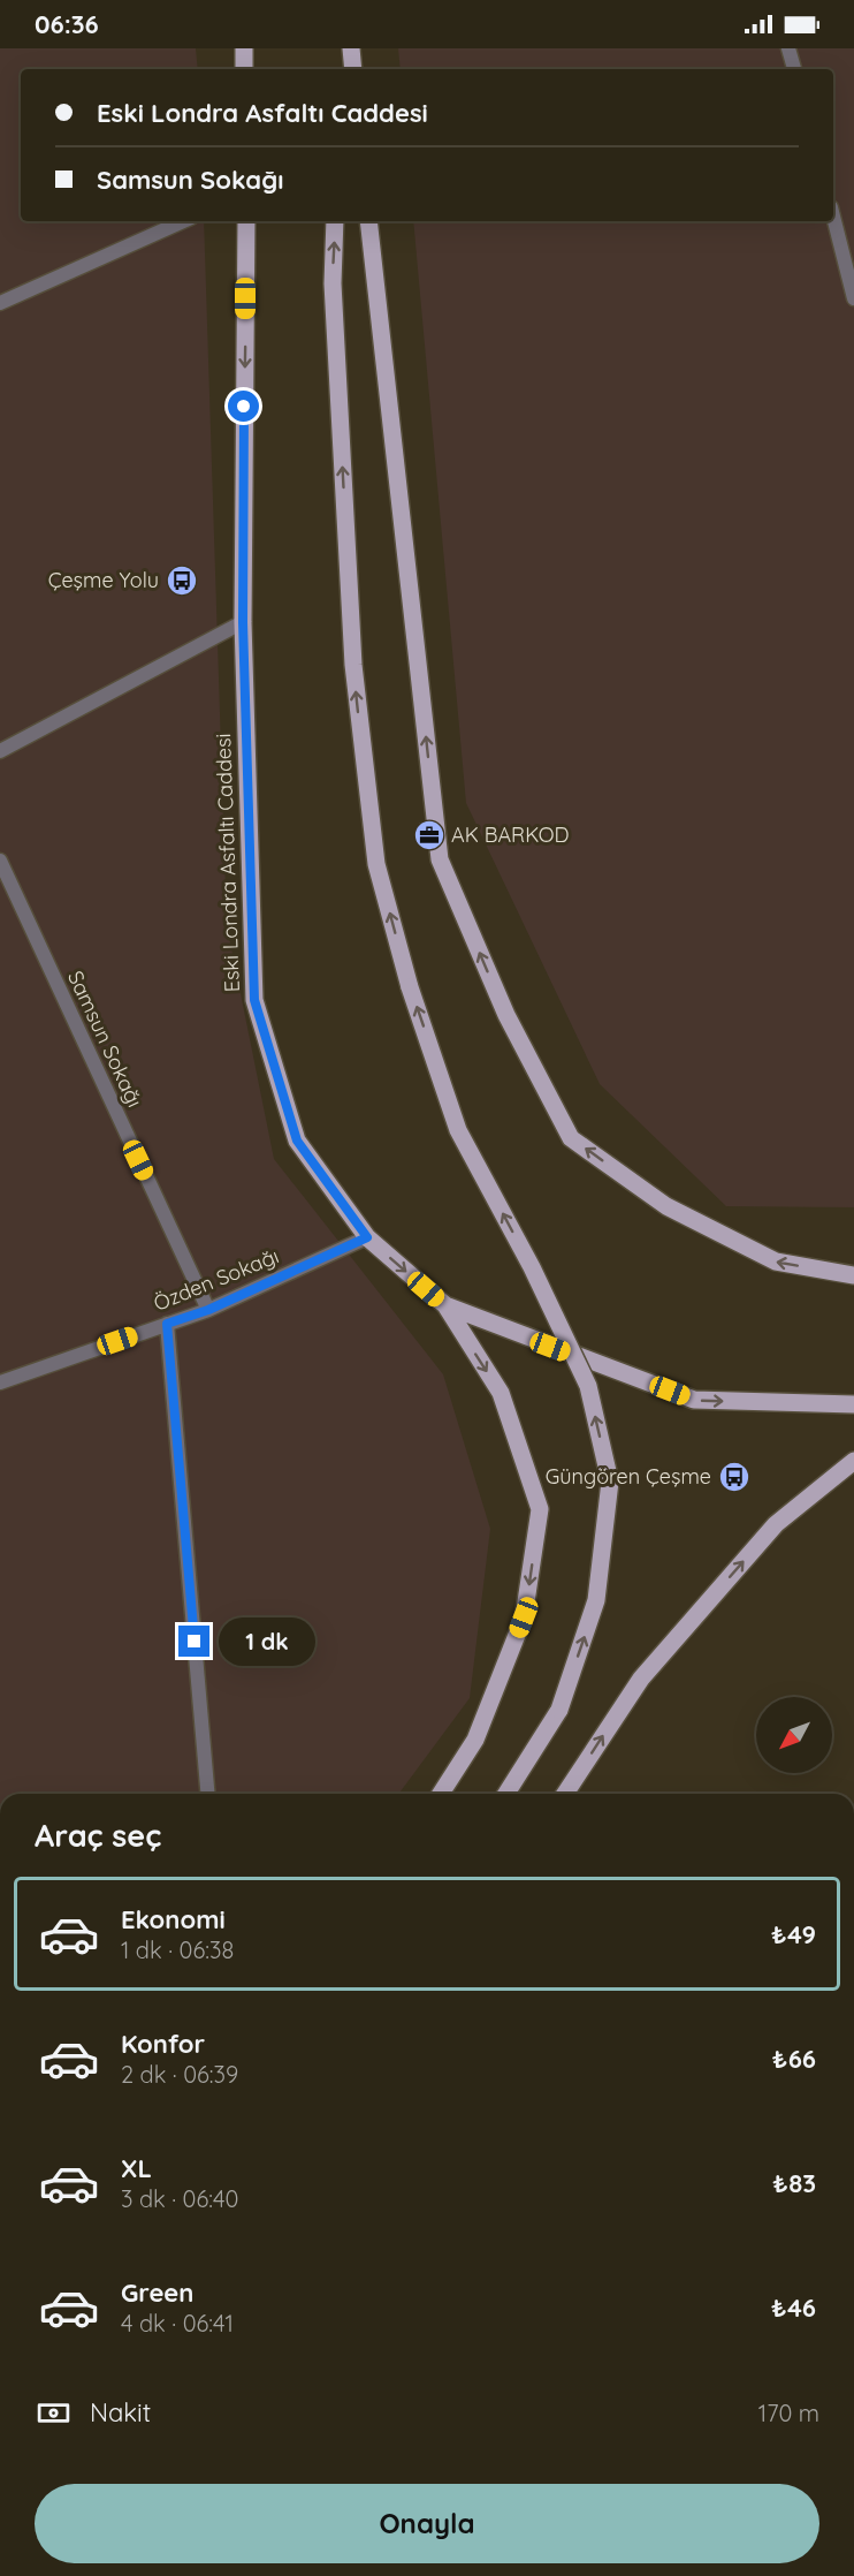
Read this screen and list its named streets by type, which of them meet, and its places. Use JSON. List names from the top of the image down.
{
  "streets": {
    "main road": ["Eski Londra Asfaltı Caddesi"],
    "street": ["Samsun Sokağı", "Özden Sokağı"]
  },
  "crossings": [
    ["Eski Londra Asfaltı Caddesi", "Özden Sokağı"],
    ["Samsun Sokağı", "Özden Sokağı"]
  ],
  "one_way": ["Eski Londra Asfaltı Caddesi"],
  "places": {
    "bus stop": ["Çeşme Yolu", "Güngören Çeşme"],
    "office": ["AK BARKOD"]
  },
  "north": "bottom left",
  "page": {
    "status": "06:36",
    "banner": ["Eski Londra Asfaltı Caddesi", "Samsun Sokağı"],
    "bubble": "1 dk",
    "heading": "Araç seç",
    "list": [
      {
        "name": "Ekonomi",
        "note": "1 dk · 06:38",
        "value": "₺49"
      },
      {
        "name": "Konfor",
        "note": "2 dk · 06:39",
        "value": "₺66"
      },
      {
        "name": "XL",
        "note": "3 dk · 06:40",
        "value": "₺83"
      },
      {
        "name": "Green",
        "note": "4 dk · 06:41",
        "value": "₺46"
      }
    ],
    "pay": ["Nakit", "170 m"],
    "buttons": "Onayla"
  }
}
